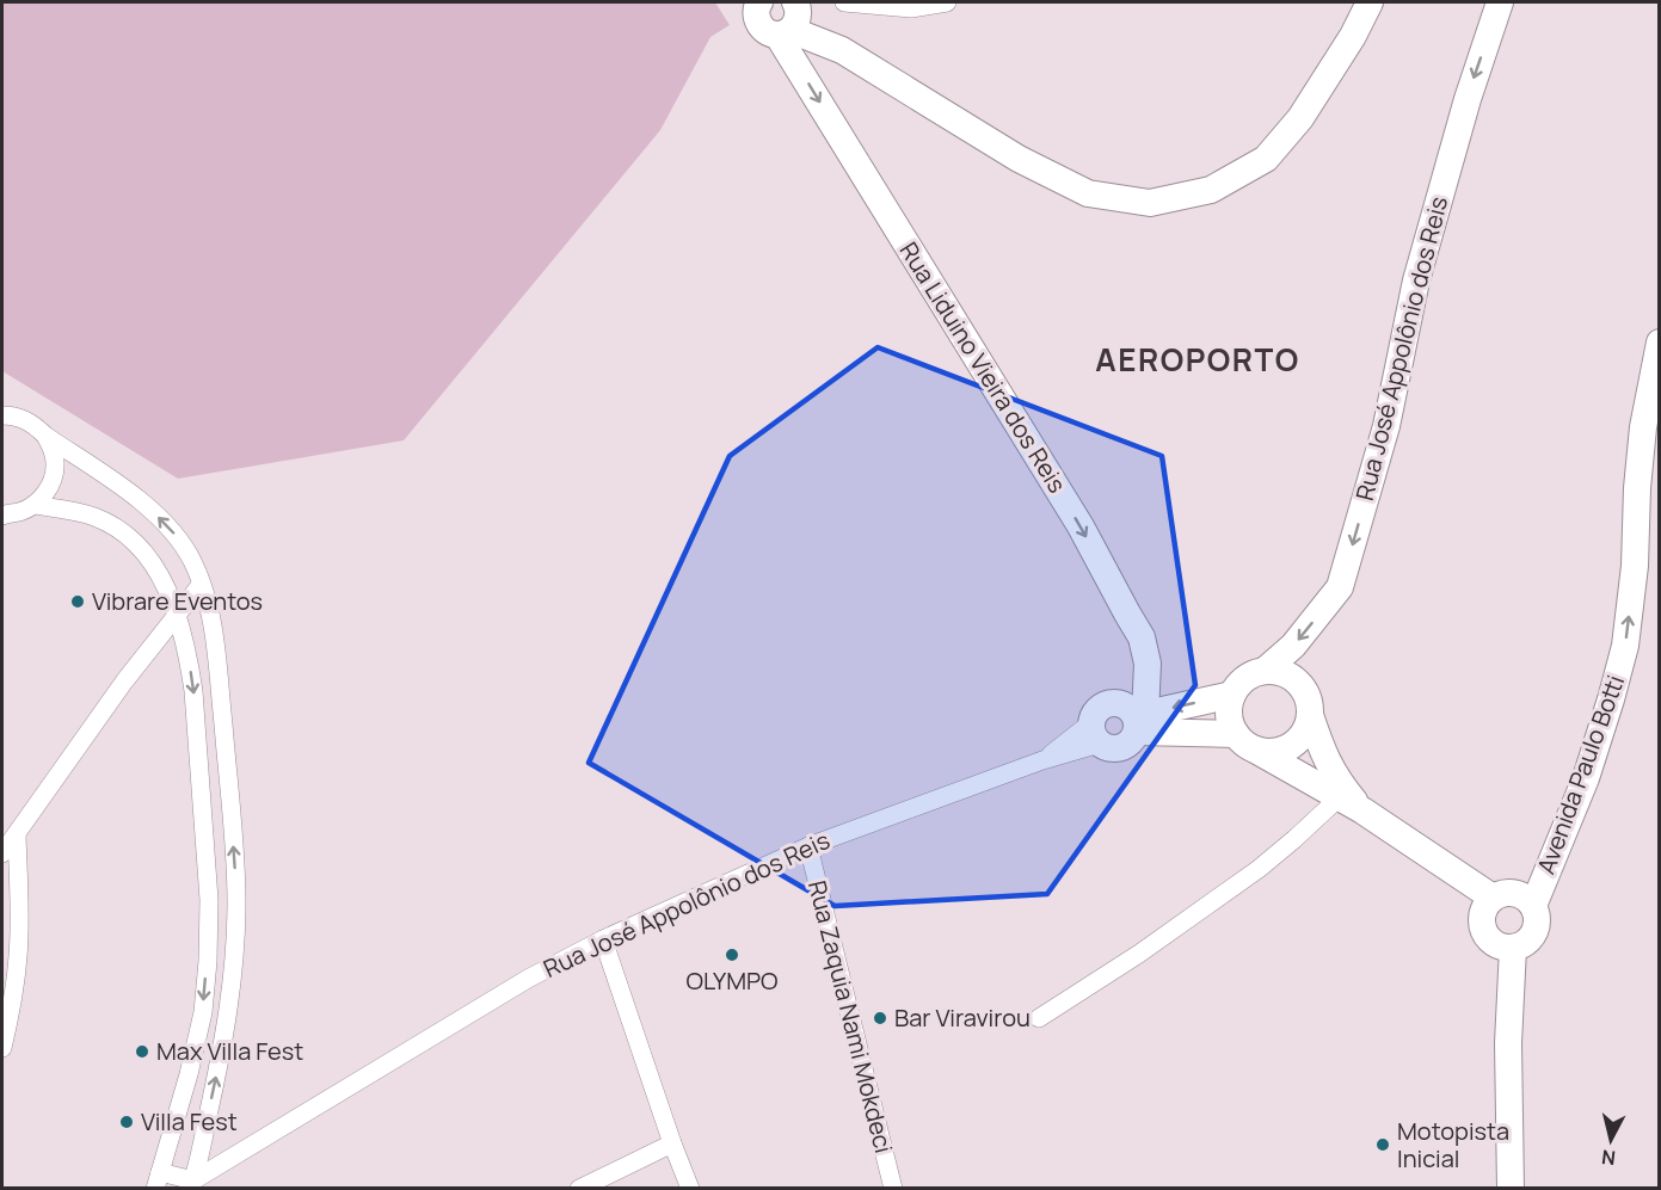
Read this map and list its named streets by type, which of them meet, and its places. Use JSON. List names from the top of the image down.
{
  "streets": {
    "main road": ["Rua José Appolônio dos Reis", "Rua Liduino Vieira dos Reis", "Avenida Paulo Botti"],
    "street": ["Rua Zaquia Nami Mokdeci"]
  },
  "crossings": [
    ["Rua José Appolônio dos Reis", "Rua Liduino Vieira dos Reis"],
    ["Rua José Appolônio dos Reis", "Rua Zaquia Nami Mokdeci"]
  ],
  "one_way": ["Rua José Appolônio dos Reis", "Rua Liduino Vieira dos Reis", "Avenida Paulo Botti"],
  "districts": ["AEROPORTO"],
  "places": [
    "Vibrare Eventos",
    "OLYMPO",
    "Bar Viravirou",
    "Max Villa Fest",
    "Villa Fest",
    "Motopista Inicial"
  ],
  "north": "bottom"
}
